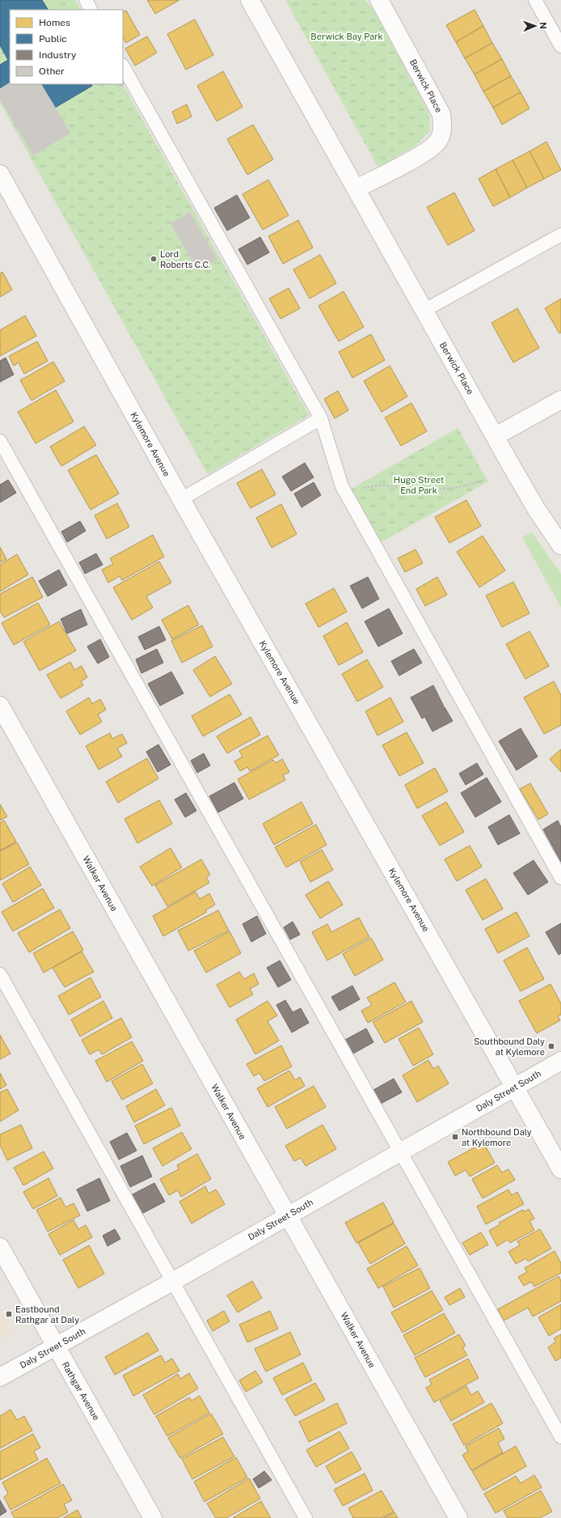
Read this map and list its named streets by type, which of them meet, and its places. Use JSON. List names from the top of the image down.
{
  "streets": {
    "street": [
      "Berwick Place",
      "Kylemore Avenue",
      "Walker Avenue",
      "Daly Street South",
      "Rathgar Avenue"
    ]
  },
  "crossings": [
    ["Kylemore Avenue", "Daly Street South"],
    ["Walker Avenue", "Daly Street South"],
    ["Daly Street South", "Rathgar Avenue"]
  ],
  "parks": ["Berwick Bay Park", "Hugo Street End Park"],
  "places": {
    "other": ["Lord Roberts C.C."],
    "transit": ["Southbound Daly at Kylemore", "Northbound Daly at Kylemore", "Eastbound Rathgar at Daly"]
  },
  "legend": [
    "Homes",
    "Public",
    "Industry",
    "Other"
  ],
  "north": "right"
}
